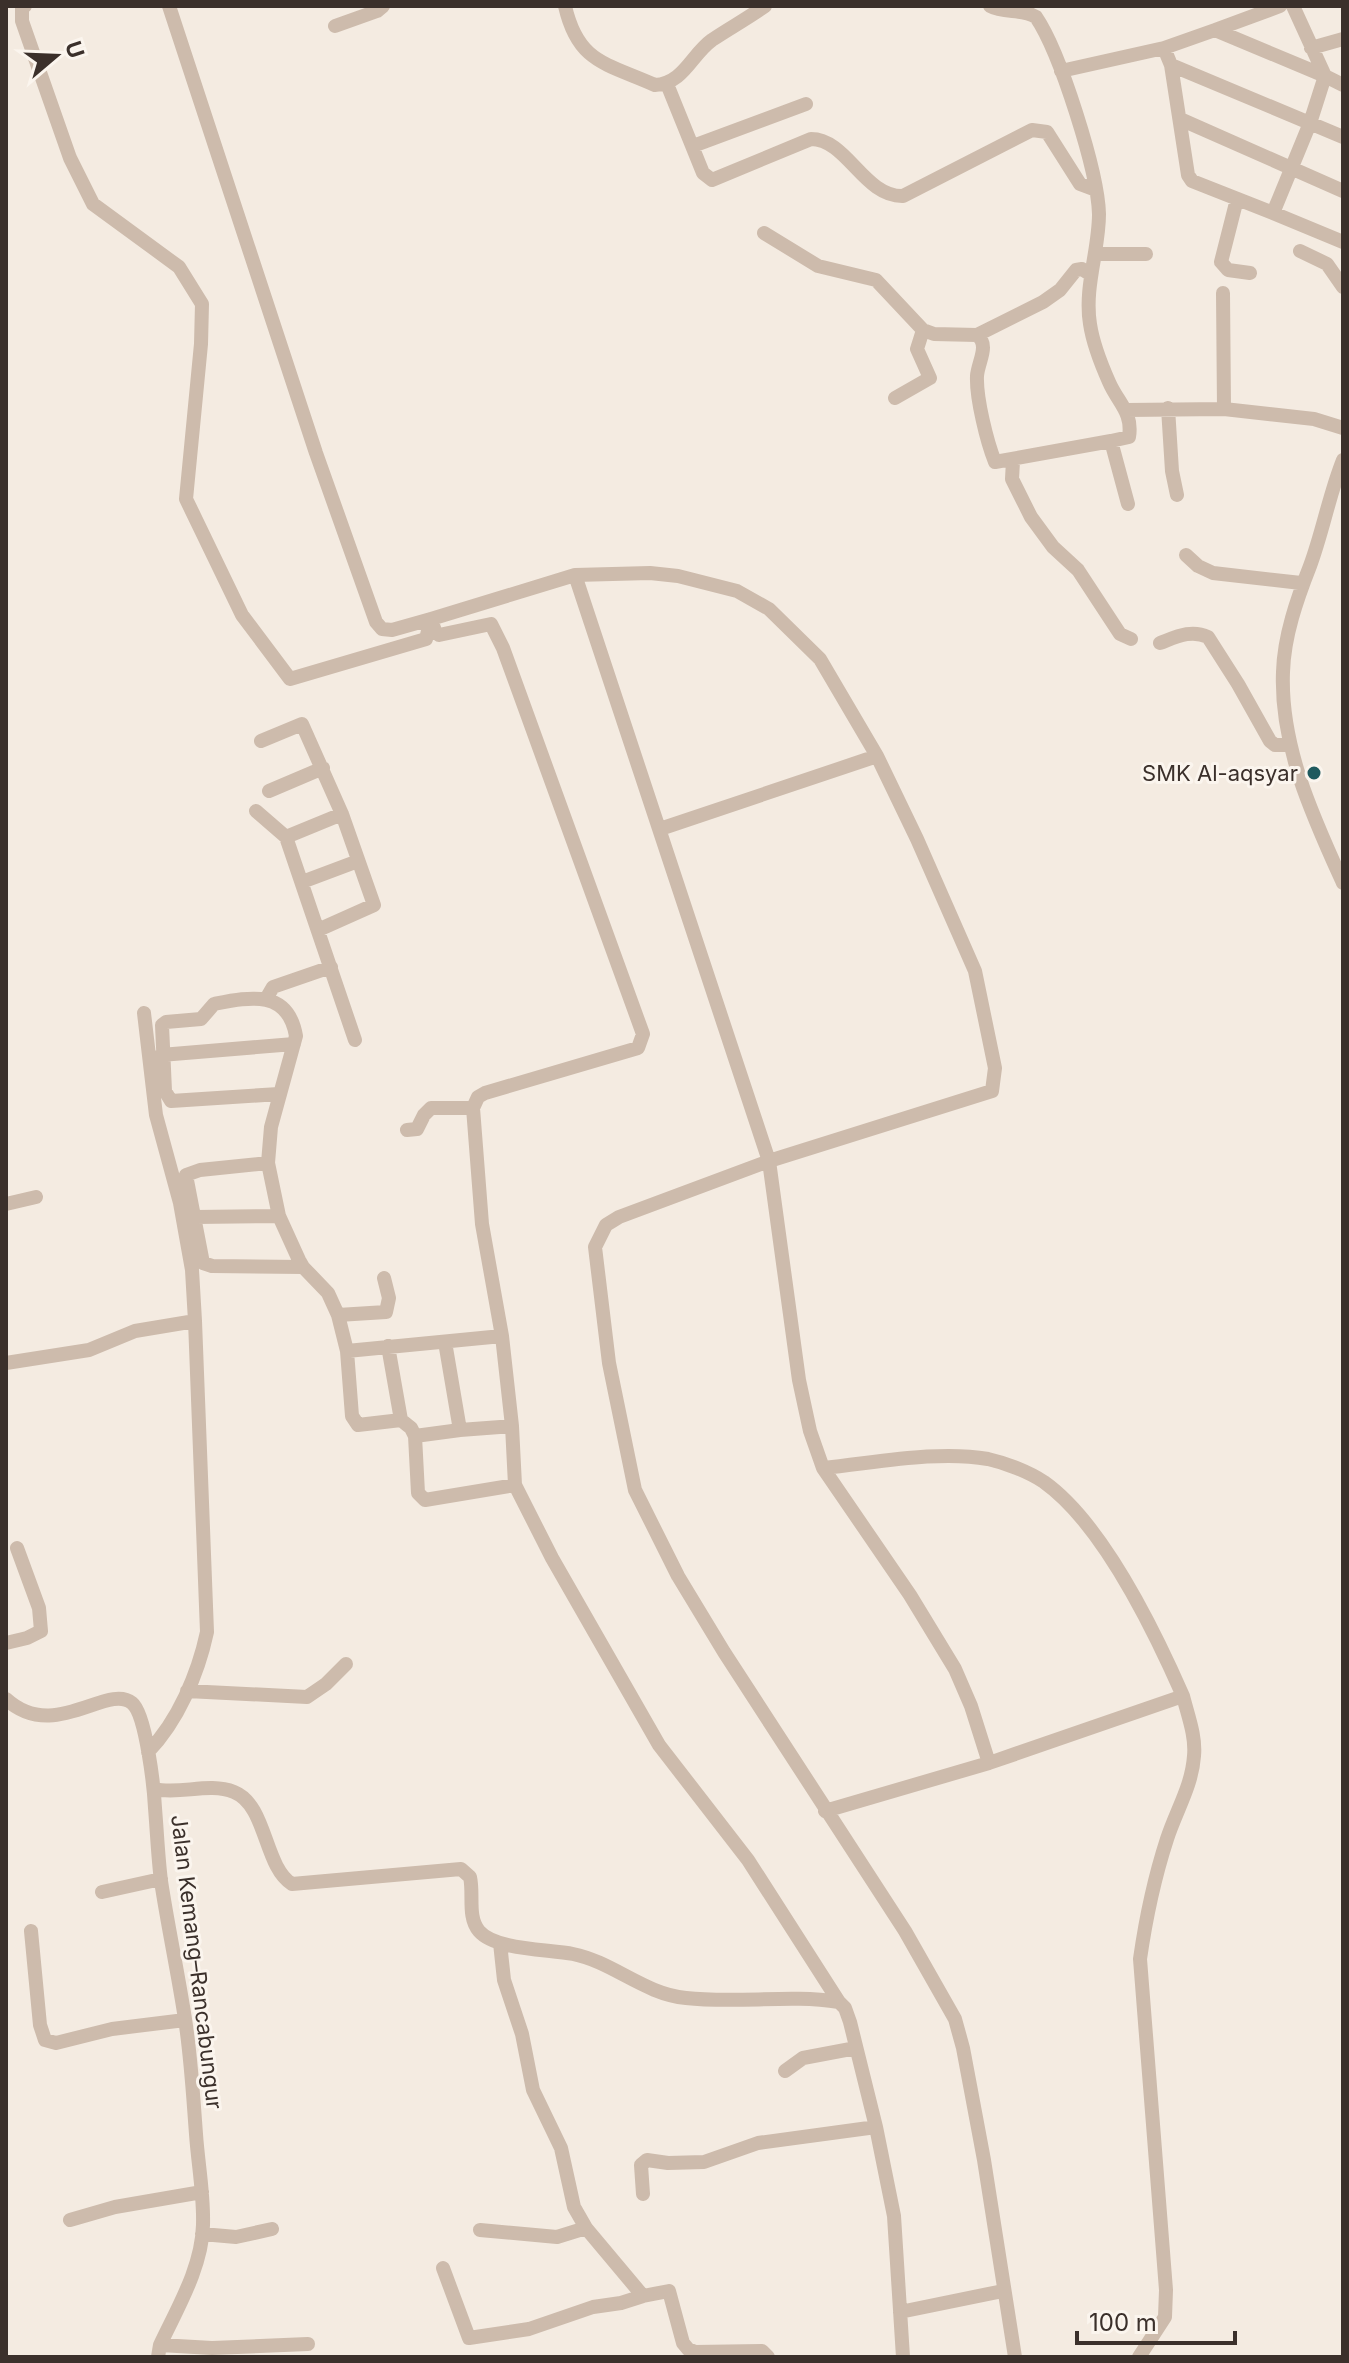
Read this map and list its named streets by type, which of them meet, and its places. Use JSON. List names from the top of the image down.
{
  "streets": {
    "street": ["Jalan Kemang–Rancabungur"]
  },
  "places": ["SMK Al-aqsyar"],
  "scale_bar": "100 m",
  "north": "right"
}
